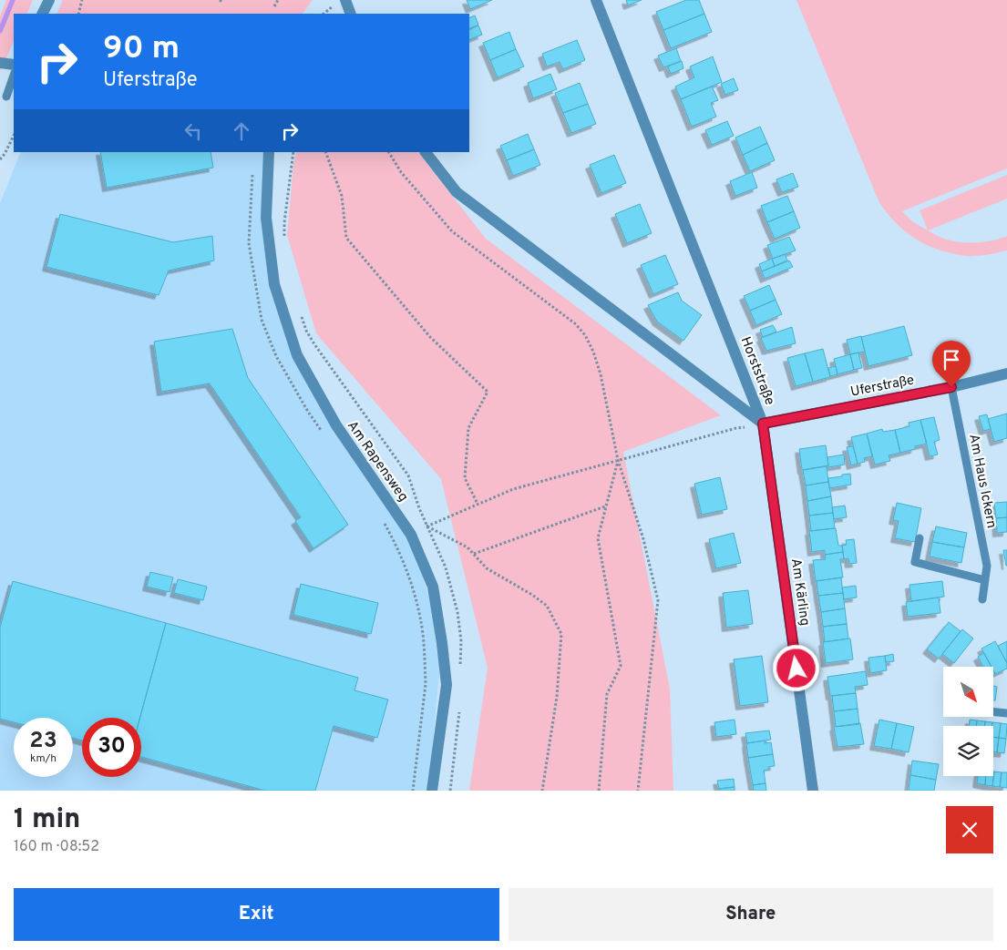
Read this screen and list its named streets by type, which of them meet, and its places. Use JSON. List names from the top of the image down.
{
  "streets": {
    "street": [
      "Horststraße",
      "Uferstraße",
      "Am Rapensweg",
      "Am Kärling"
    ],
    "lane": ["Am Haus Ickern"]
  },
  "crossings": [
    ["Horststraße", "Uferstraße"],
    ["Horststraße", "Am Kärling"],
    ["Uferstraße", "Am Haus Ickern"],
    ["Uferstraße", "Am Kärling"]
  ],
  "north": "bottom right",
  "page": {
    "turn": ["90 m", "Uferstraße"],
    "speed": "23 km/h",
    "limit": "30",
    "heading": ["1 min", "160 m · 08:52"],
    "buttons": ["Exit", "Share"]
  }
}
